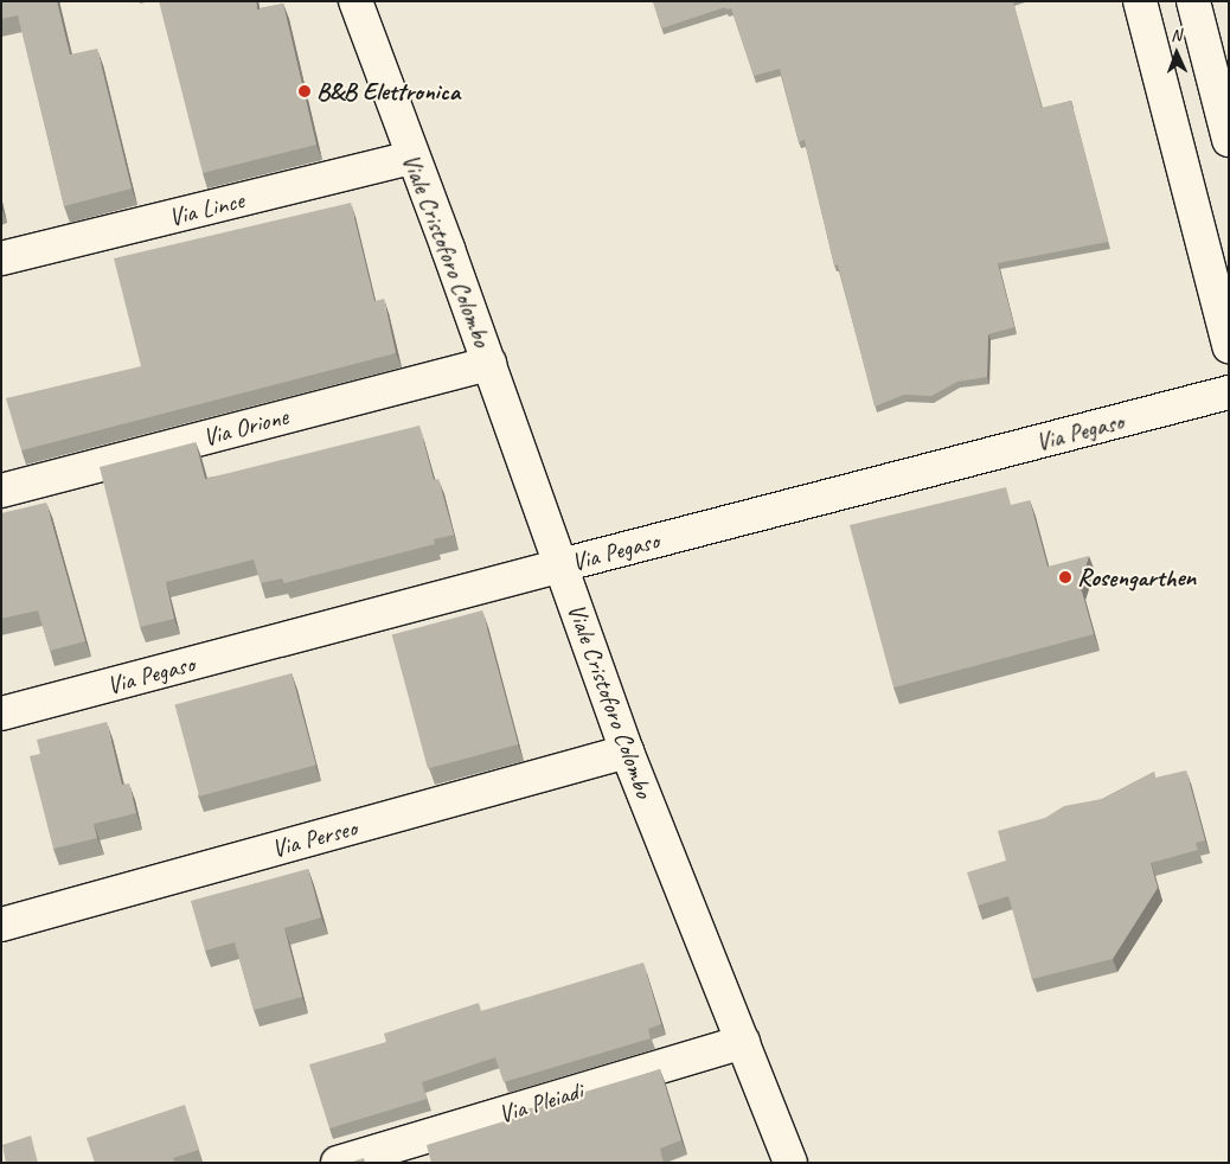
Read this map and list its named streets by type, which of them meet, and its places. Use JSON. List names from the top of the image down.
{
  "streets": {
    "street": [
      "Via Lince",
      "Viale Cristoforo Colombo",
      "Via Orione",
      "Via Pegaso",
      "Via Perseo",
      "Via Pleiadi"
    ]
  },
  "crossings": [
    ["Via Lince", "Viale Cristoforo Colombo"],
    ["Viale Cristoforo Colombo", "Via Orione"],
    ["Viale Cristoforo Colombo", "Via Pegaso"],
    ["Viale Cristoforo Colombo", "Via Perseo"],
    ["Viale Cristoforo Colombo", "Via Pleiadi"]
  ],
  "places": ["B&B Elettronica", "Rosengarthen"],
  "north": "top"
}
